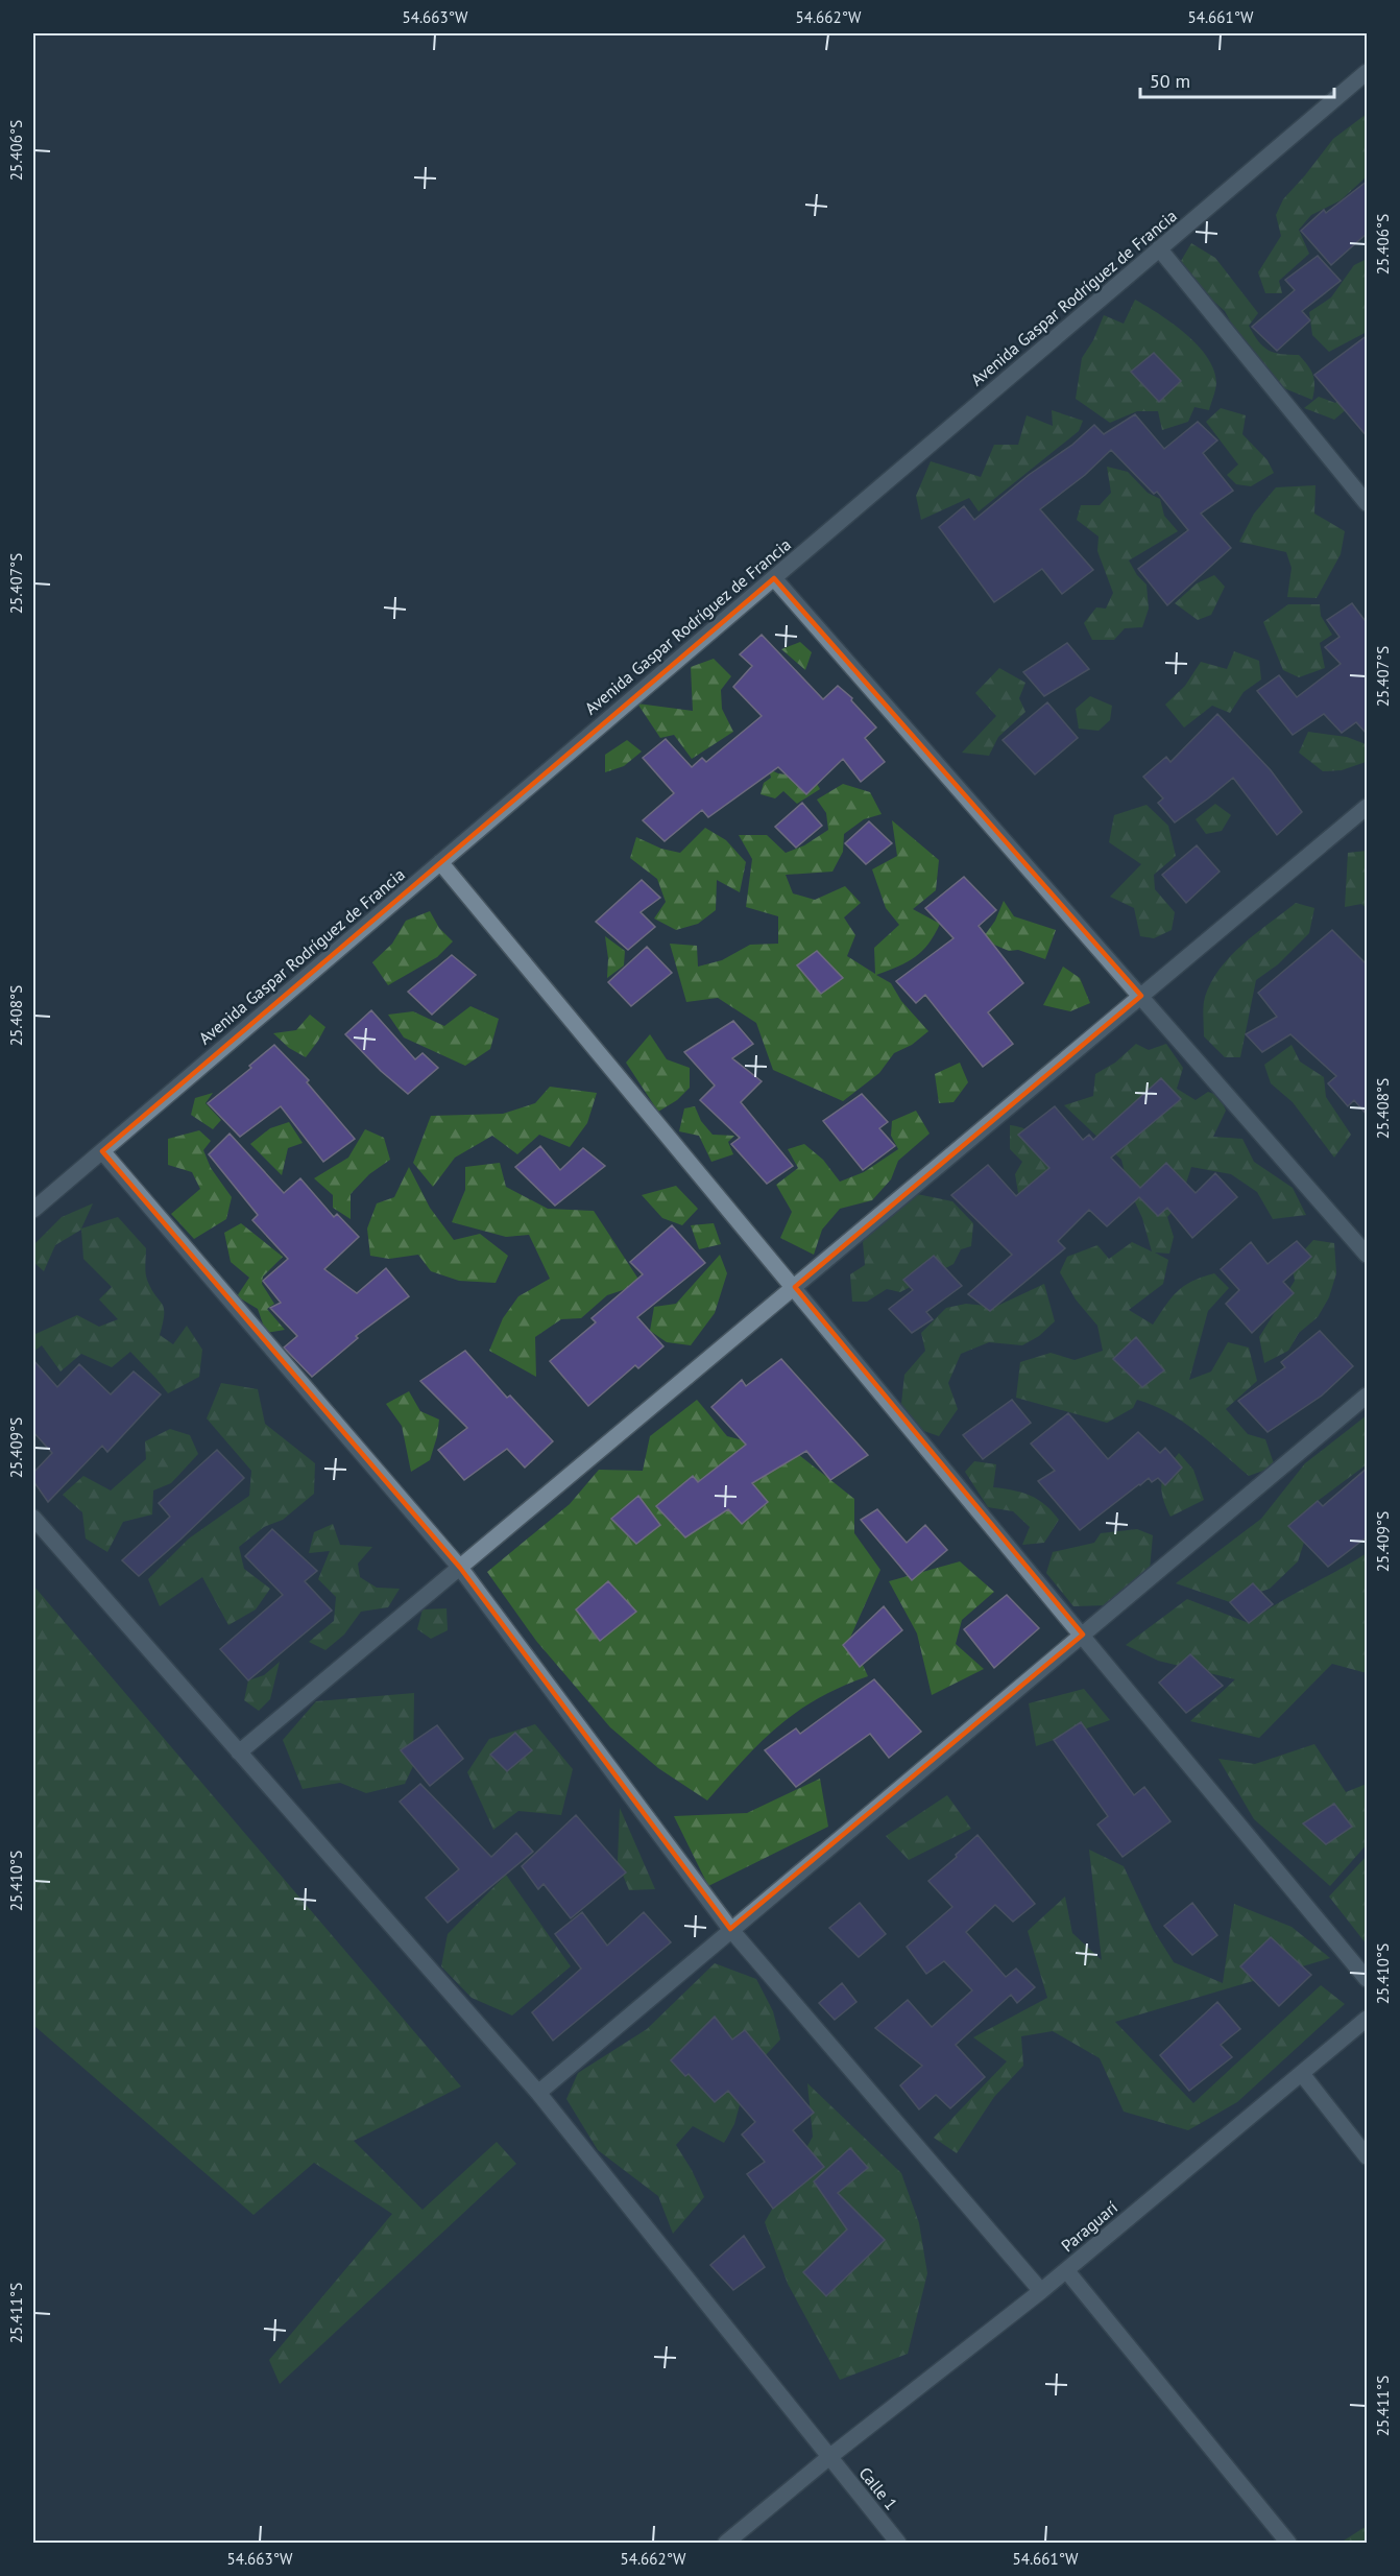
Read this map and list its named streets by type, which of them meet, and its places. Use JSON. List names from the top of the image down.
{
  "streets": {
    "street": ["Avenida Gaspar Rodríguez de Francia", "Paraguarí", "Calle 1"]
  },
  "crossings": [
    ["Paraguarí", "Calle 1"]
  ],
  "scale_bar": "50 m",
  "coordinates": [
    "54.663°W",
    "54.662°W",
    "54.661°W",
    "25.406°S",
    "25.407°S",
    "25.408°S",
    "25.409°S",
    "25.410°S",
    "25.411°S"
  ]
}
